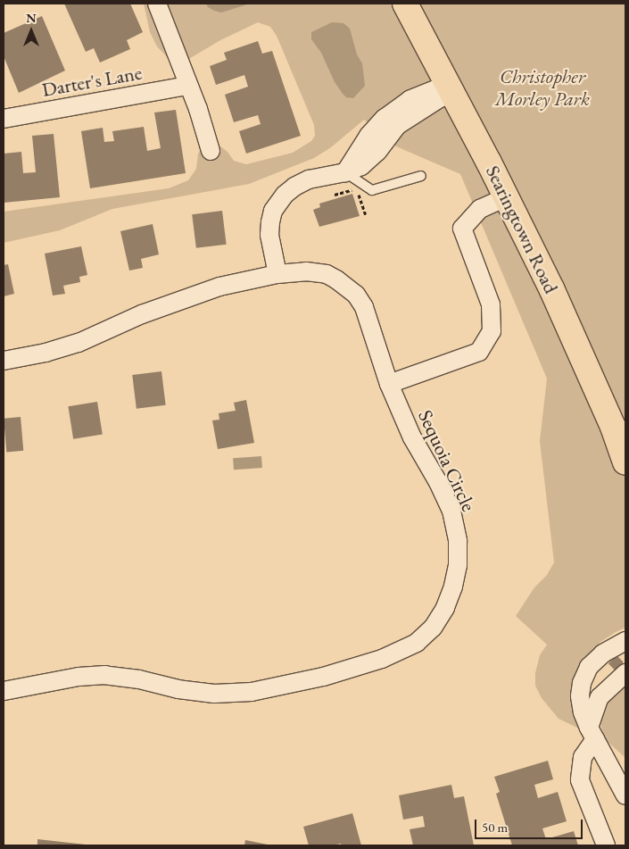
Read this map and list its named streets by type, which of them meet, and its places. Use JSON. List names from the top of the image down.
{
  "streets": {
    "main road": ["Searingtown Road"],
    "street": ["Darter's Lane", "Sequoia Circle"]
  },
  "parks": ["Christopher Morley Park"],
  "scale_bar": "50 m",
  "north": "top"
}
